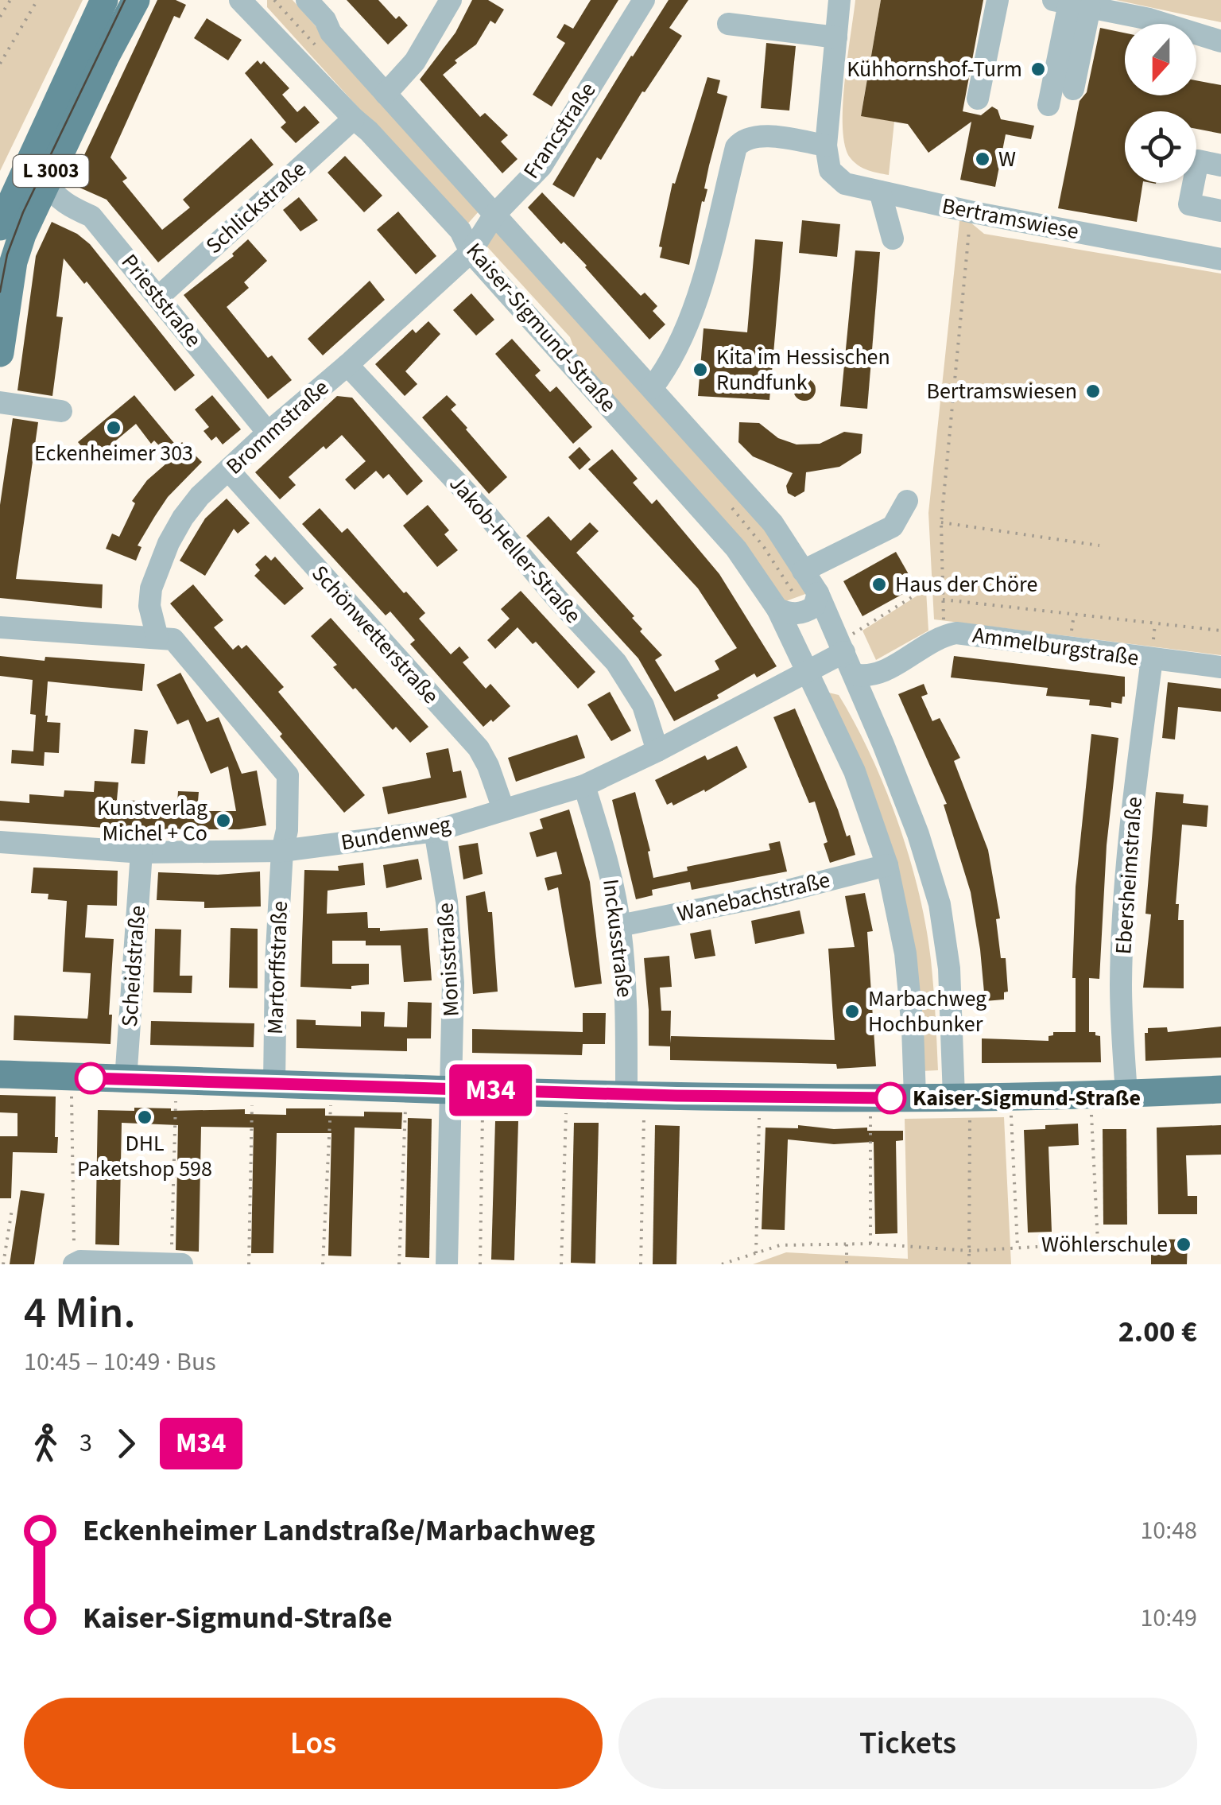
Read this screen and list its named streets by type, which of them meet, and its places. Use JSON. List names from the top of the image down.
{
  "streets": {
    "main road": ["L 3003"],
    "street": [
      "Francstraße",
      "Schlickstraße",
      "Bertramswiese",
      "Prieststraße",
      "Kaiser-Sigmund-Straße",
      "Brommstraße",
      "Jakob-Heller-Straße",
      "Schönwetterstraße",
      "Ammelburgstraße",
      "Bundenweg",
      "Ebersheimstraße",
      "Wanebachstraße",
      "Inckusstraße",
      "Monisstraße",
      "Scheidstraße",
      "Martorffstraße"
    ]
  },
  "crossings": [
    ["Francstraße", "Kaiser-Sigmund-Straße"],
    ["Francstraße", "Brommstraße"],
    ["L 3003", "Prieststraße"],
    ["Schlickstraße", "Prieststraße"],
    ["Schlickstraße", "Kaiser-Sigmund-Straße"],
    ["Prieststraße", "Brommstraße"],
    ["Kaiser-Sigmund-Straße", "Brommstraße"],
    ["Kaiser-Sigmund-Straße", "Ammelburgstraße"],
    ["Kaiser-Sigmund-Straße", "Bundenweg"],
    ["Kaiser-Sigmund-Straße", "Wanebachstraße"],
    ["Brommstraße", "Jakob-Heller-Straße"],
    ["Brommstraße", "Schönwetterstraße"],
    ["Brommstraße", "Martorffstraße"],
    ["Jakob-Heller-Straße", "Bundenweg"],
    ["Schönwetterstraße", "Bundenweg"],
    ["Ammelburgstraße", "Ebersheimstraße"],
    ["Bundenweg", "Inckusstraße"],
    ["Bundenweg", "Monisstraße"],
    ["Bundenweg", "Scheidstraße"],
    ["Bundenweg", "Martorffstraße"],
    ["Wanebachstraße", "Inckusstraße"]
  ],
  "places": [
    "Kühhornshof-Turm",
    "W",
    "Kita im Hessischen Rundfunk",
    "Bertramswiesen",
    "Eckenheimer 303",
    "Haus der Chöre",
    "Kunstverlag Michel + Co",
    "Marbachweg Hochbunker",
    "Kaiser-Sigmund-Straße",
    "DHL Paketshop 598",
    "Wöhlerschule"
  ],
  "lines": ["bus line M34"],
  "north": "bottom",
  "page": {
    "on_map": "M34",
    "heading": ["4 Min.", "10:45 – 10:49 · Bus", "2.00 €"],
    "legs": ["3", "M34"],
    "list": [
      {
        "name": "Eckenheimer Landstraße/Marbachweg",
        "value": "10:48"
      },
      {
        "name": "Kaiser-Sigmund-Straße",
        "value": "10:49"
      }
    ],
    "buttons": ["Los", "Tickets"]
  }
}
